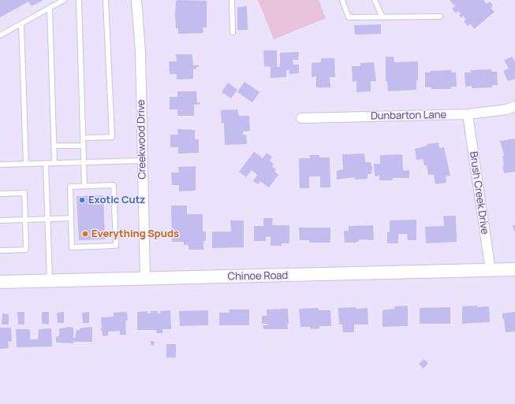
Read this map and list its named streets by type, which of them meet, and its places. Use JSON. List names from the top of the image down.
{
  "streets": {
    "street": [
      "Dunbarton Lane",
      "Creekwood Drive",
      "Brush Creek Drive",
      "Chinoe Road"
    ]
  },
  "crossings": [
    ["Dunbarton Lane", "Brush Creek Drive"],
    ["Creekwood Drive", "Chinoe Road"],
    ["Brush Creek Drive", "Chinoe Road"]
  ],
  "places": ["Exotic Cutz", "Everything Spuds"]
}
